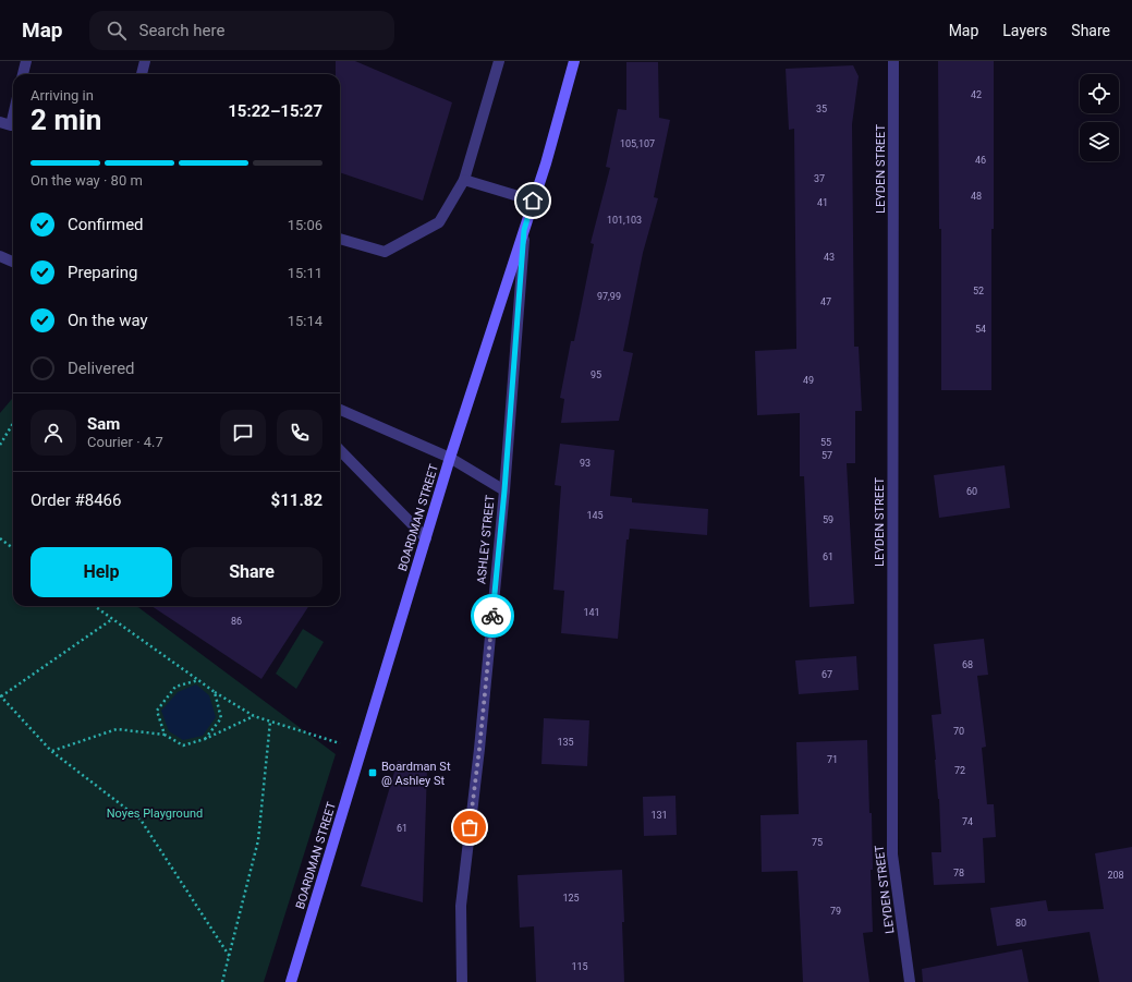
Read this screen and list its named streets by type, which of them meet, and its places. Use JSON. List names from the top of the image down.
{
  "streets": {
    "main road": ["BOARDMAN STREET"],
    "street": ["LEYDEN STREET", "ASHLEY STREET"]
  },
  "crossings": [
    ["BOARDMAN STREET", "ASHLEY STREET"]
  ],
  "parks": ["Noyes Playground"],
  "places": {
    "transit": ["Boardman St @ Ashley St"]
  },
  "house_numbers": [
    "42",
    "35",
    "105,107",
    "46",
    "37",
    "48",
    "41",
    "101,103",
    "43",
    "52",
    "97,99",
    "47",
    "54",
    "95",
    "49",
    "55",
    "57",
    "93",
    "60",
    "145",
    "59",
    "61",
    "141",
    "86",
    "68",
    "67",
    "70",
    "135",
    "71",
    "72",
    "131",
    "74",
    "61",
    "75",
    "78",
    "208",
    "125",
    "79",
    "80",
    "115"
  ],
  "page": {
    "header": "Map",
    "search": "Search here",
    "nav": ["Map", "Layers", "Share"],
    "heading": ["2 min", "Arriving in", "15:22–15:27"],
    "panel": [
      "Sam",
      "Courier · 4.7",
      "Order #8466",
      "$11.82"
    ],
    "bar": "On the way · 80 m",
    "list": [
      ["Confirmed", "15:06"],
      ["Preparing", "15:11"],
      ["On the way", "15:14"],
      "Delivered"
    ],
    "buttons": ["Help", "Share"]
  }
}
